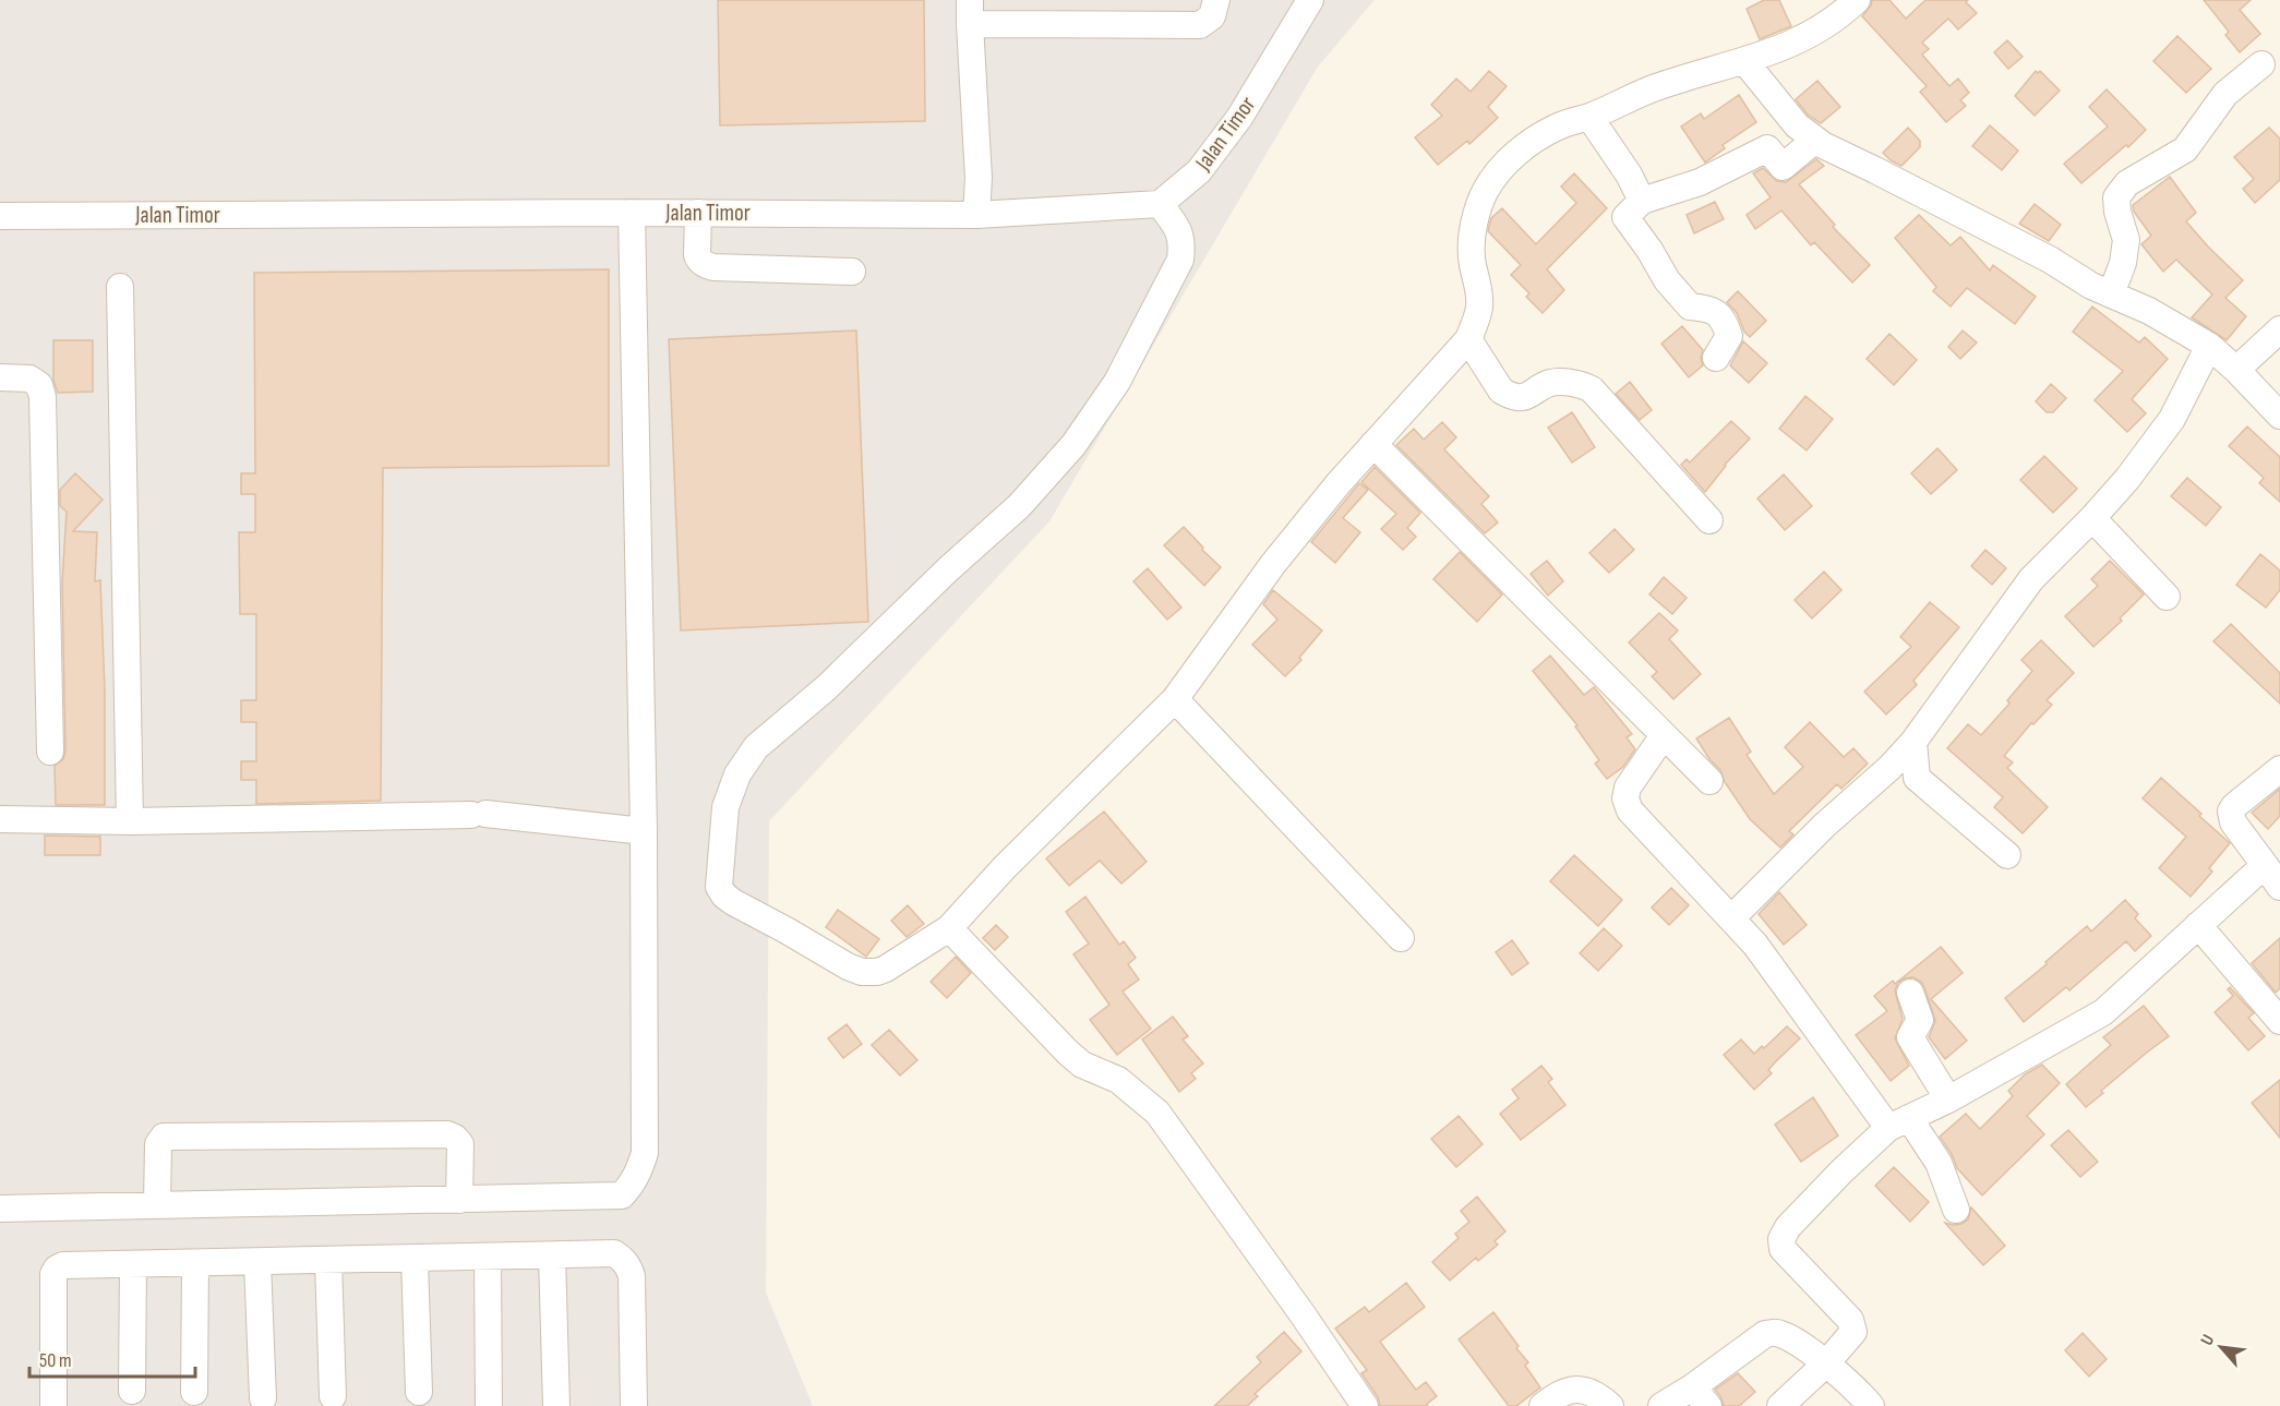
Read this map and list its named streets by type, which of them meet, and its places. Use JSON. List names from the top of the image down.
{
  "streets": {
    "street": ["Jalan Timor"]
  },
  "scale_bar": "50 m",
  "north": "top left"
}
